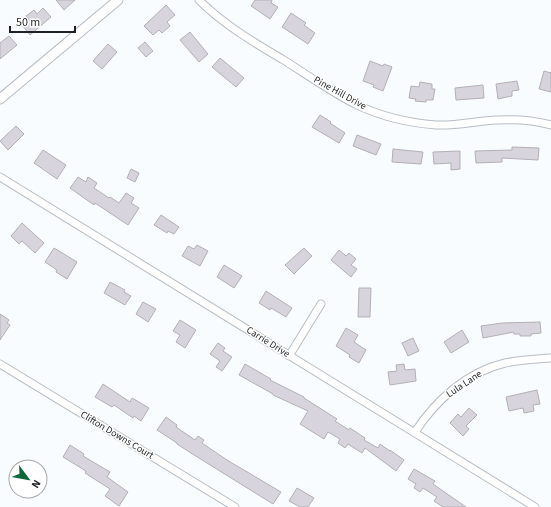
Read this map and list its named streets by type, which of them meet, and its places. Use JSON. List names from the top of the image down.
{
  "streets": {
    "street": [
      "Pine Hill Drive",
      "Carrie Drive",
      "Lula Lane",
      "Clifton Downs Court"
    ]
  },
  "crossings": [
    ["Carrie Drive", "Lula Lane"]
  ],
  "scale_bar": "50 m",
  "north": "bottom right"
}
